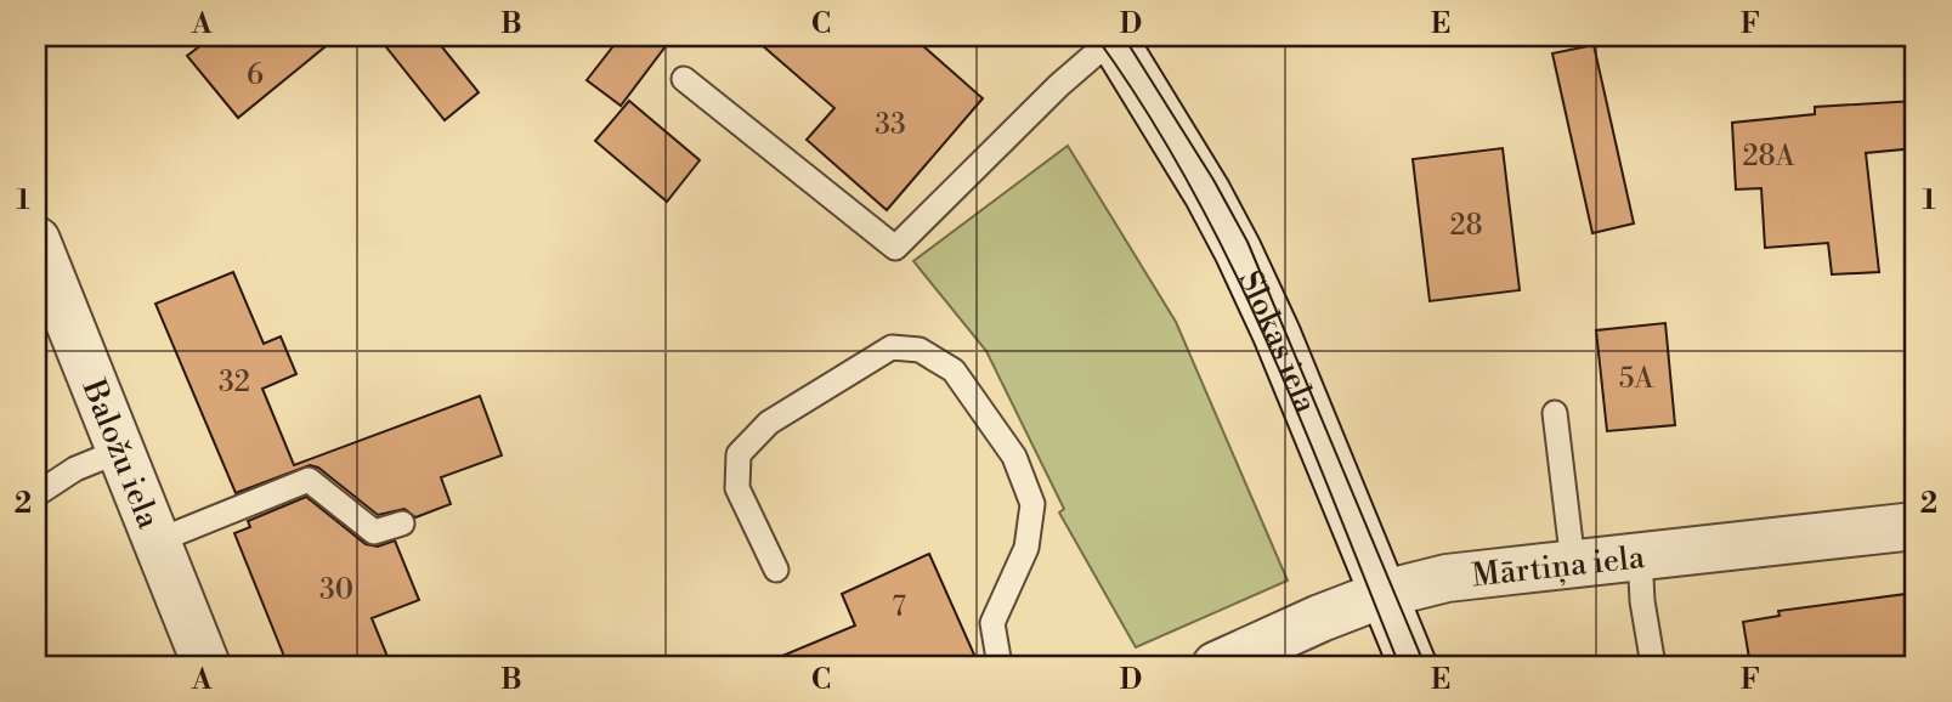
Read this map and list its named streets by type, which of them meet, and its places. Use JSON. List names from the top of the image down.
{
  "streets": {
    "street": ["Slokas iela", "Baložu iela", "Mārtiņa iela"]
  },
  "crossings": [
    ["Slokas iela", "Mārtiņa iela"]
  ],
  "house_numbers": [
    "6",
    "33",
    "28A",
    "28",
    "5A",
    "32",
    "30",
    "7"
  ],
  "grid": {
    "columns": [
      "A",
      "B",
      "C",
      "D",
      "E",
      "F"
    ],
    "rows": ["1", "2"]
  }
}
